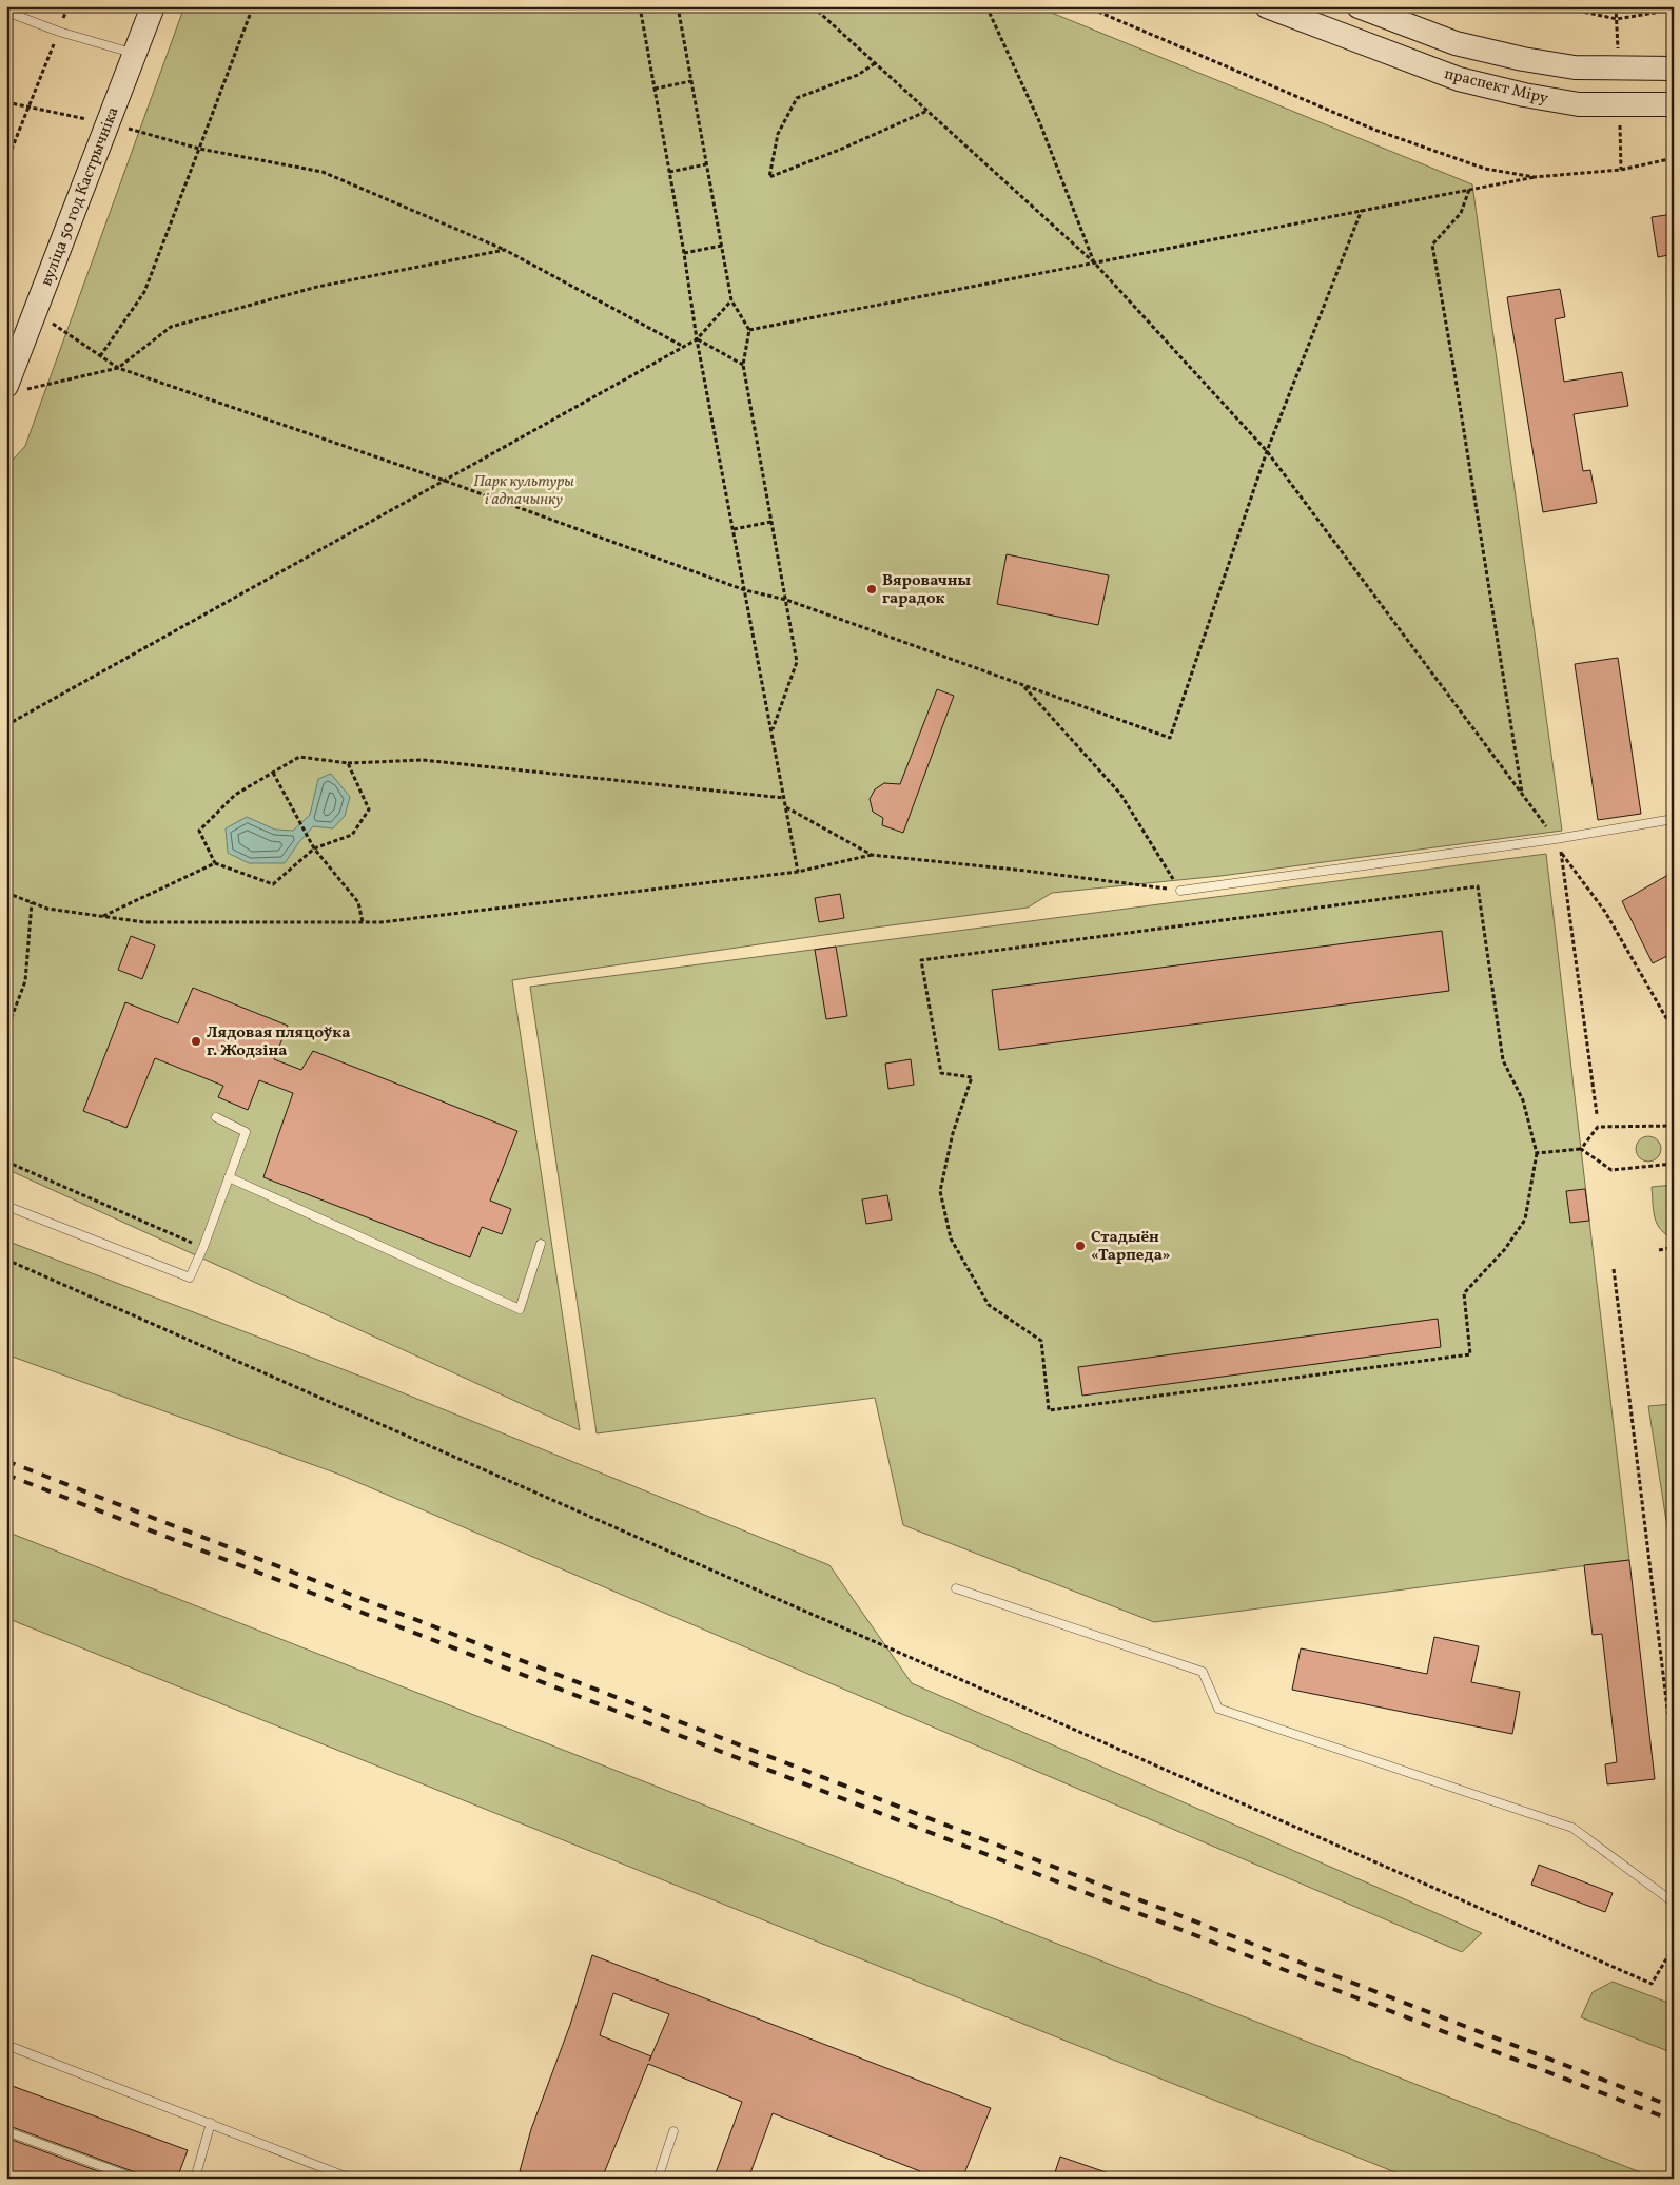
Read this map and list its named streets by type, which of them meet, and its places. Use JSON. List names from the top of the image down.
{
  "streets": {
    "main road": ["праспект Міру", "вуліца 50 год Кастрычніка"]
  },
  "parks": ["Парк культуры і адпачынку"],
  "places": ["Вяровачны гарадок", "Лядовая пляцоўка г. Жодзіна", "Стадыён «Тарпеда»"]
}
